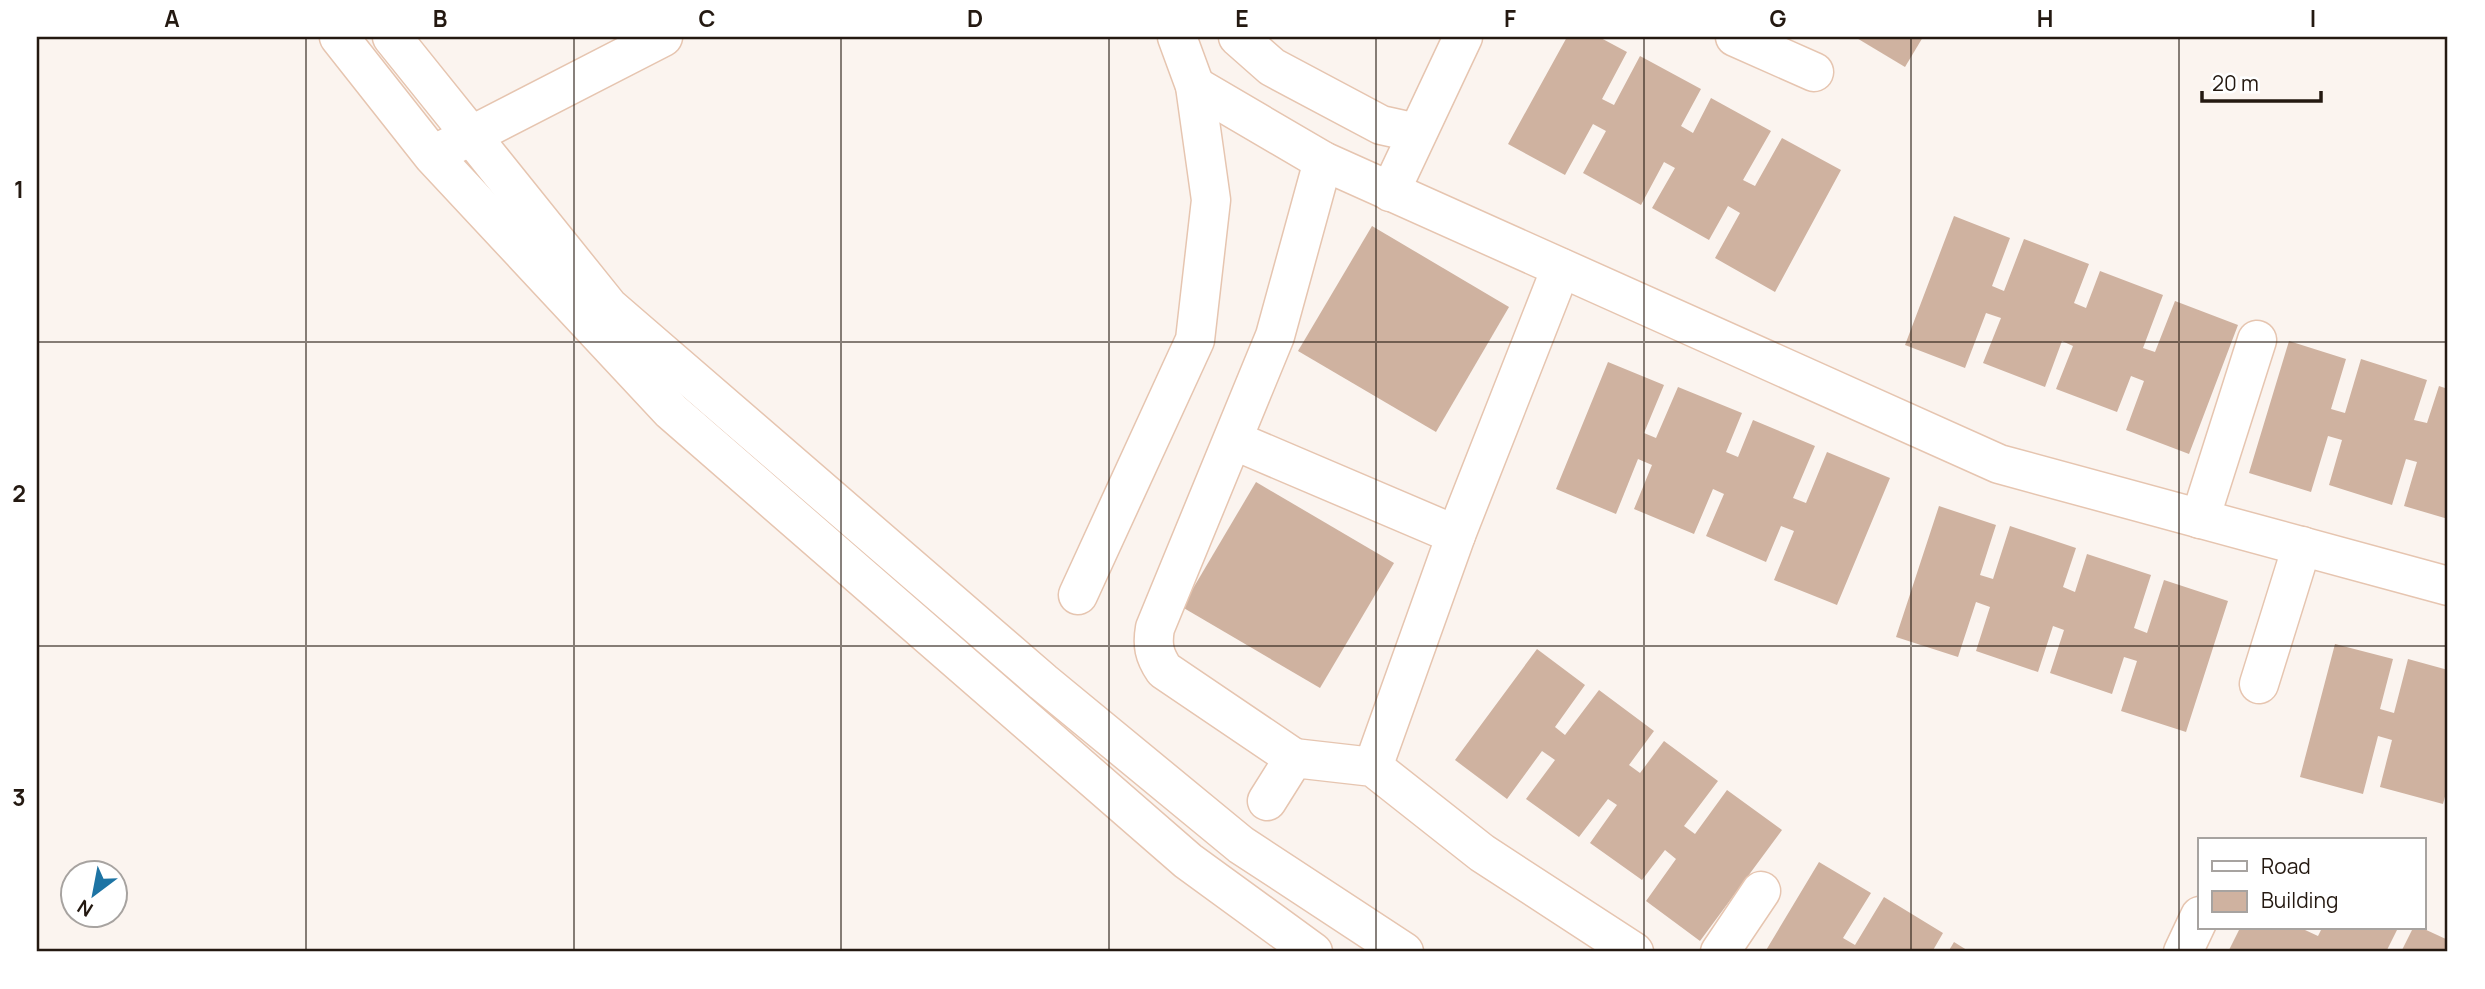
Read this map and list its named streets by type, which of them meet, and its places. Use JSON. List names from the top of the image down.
{
  "legend": ["Road", "Building"],
  "scale_bar": "20 m",
  "north": "bottom left",
  "grid": {
    "columns": [
      "A",
      "B",
      "C",
      "D",
      "E",
      "F",
      "G",
      "H",
      "I"
    ],
    "rows": ["1", "2", "3"]
  }
}
